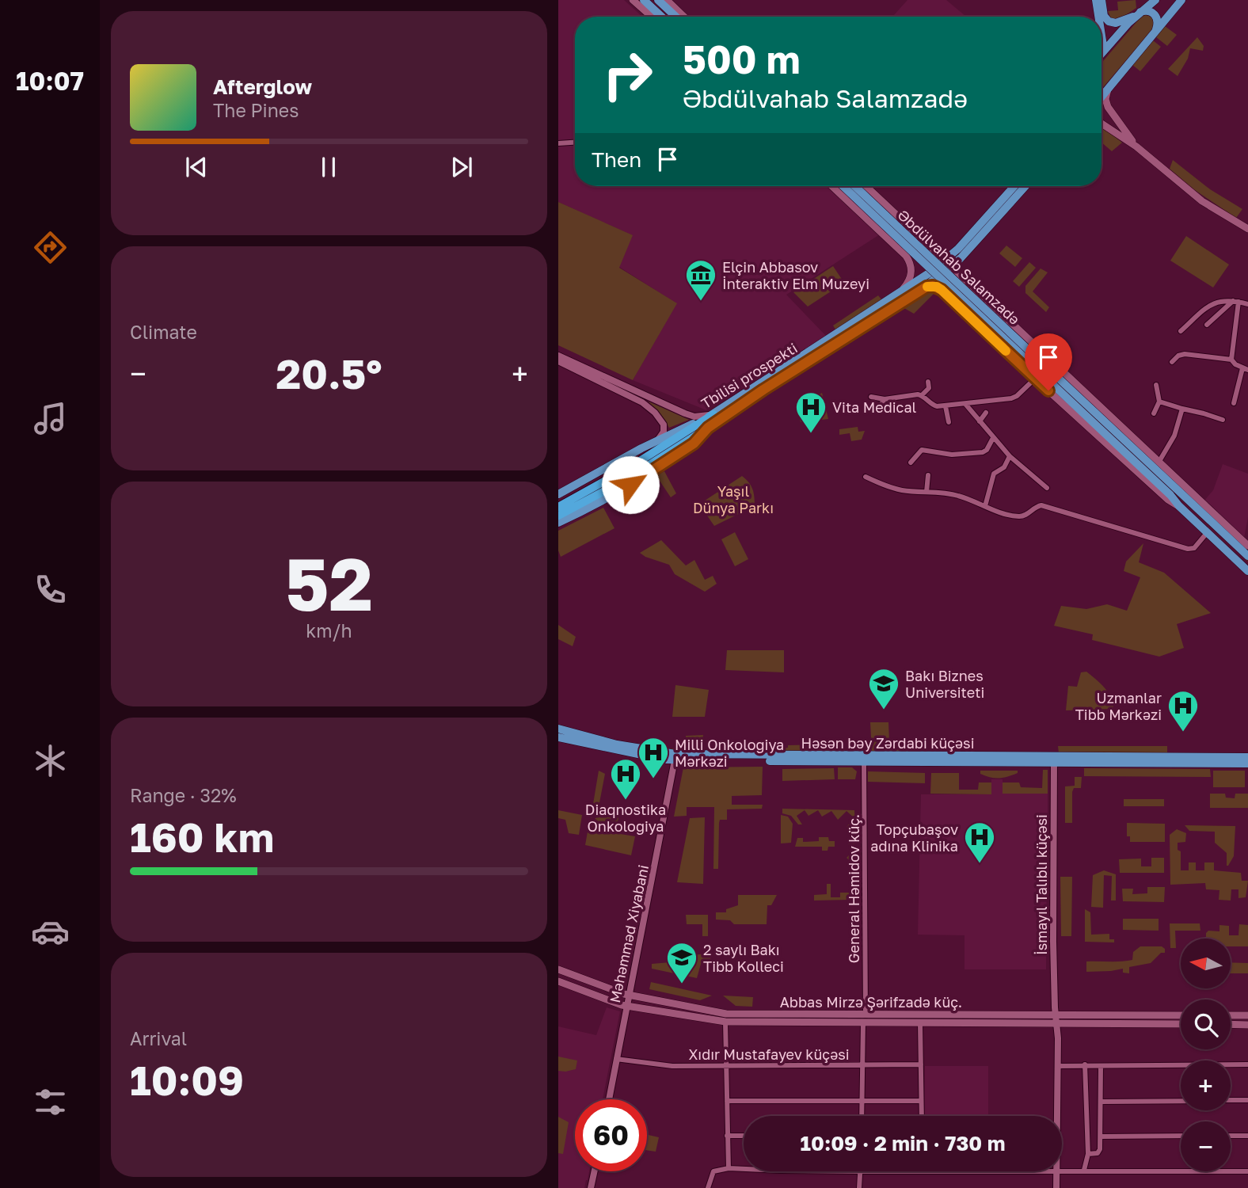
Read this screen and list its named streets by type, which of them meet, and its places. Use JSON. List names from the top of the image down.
{
  "streets": {
    "main road": [
      "Əbdülvahab Salamzadə",
      "Tbilisi prospekti",
      "Həsən bəy Zərdabi küçəsi",
      "Abbas Mirzə Şərifzadə küç."
    ],
    "street": [
      "İsmayıl Talıblı küçəsi",
      "General Həmidov küç.",
      "Məhəmməd Xiyabani",
      "Xıdır Mustafayev küçəsi"
    ]
  },
  "crossings": [
    ["Əbdülvahab Salamzadə", "Tbilisi prospekti"],
    ["Həsən bəy Zərdabi küçəsi", "İsmayıl Talıblı küçəsi"],
    ["Həsən bəy Zərdabi küçəsi", "General Həmidov küç."],
    ["Həsən bəy Zərdabi küçəsi", "Məhəmməd Xiyabani"],
    ["İsmayıl Talıblı küçəsi", "Abbas Mirzə Şərifzadə küç."],
    ["General Həmidov küç.", "Abbas Mirzə Şərifzadə küç."],
    ["Məhəmməd Xiyabani", "Abbas Mirzə Şərifzadə küç."],
    ["Məhəmməd Xiyabani", "Xıdır Mustafayev küçəsi"]
  ],
  "parks": ["Yaşıl Dünya Parkı"],
  "places": {
    "museum": ["Elçin Abbasov İnteraktiv Elm Muzeyi"],
    "hospital": [
      "Vita Medical",
      "Uzmanlar Tibb Mərkəzi",
      "Milli Onkologiya Mərkəzi",
      "Diaqnostika Onkologiya",
      "Topçubaşov adına Klinika"
    ],
    "school or university": ["Bakı Biznes Universiteti", "2 saylı Bakı Tibb Kolleci"]
  },
  "north": "left",
  "page": {
    "tabs": "10:07",
    "turn": ["500 m", "Əbdülvahab Salamzadə"],
    "song": ["Afterglow", "The Pines"],
    "then": "Then",
    "tile": [
      "Climate",
      ["52", "km/h"],
      ["Range · 32%", "160 km"],
      ["Arrival", "10:09"]
    ],
    "heat": ["−", "20.5°", "+"],
    "map_buttons": ["+", "−"],
    "limit": "60",
    "trip": "10:09 · 2 min · 730 m"
  }
}
